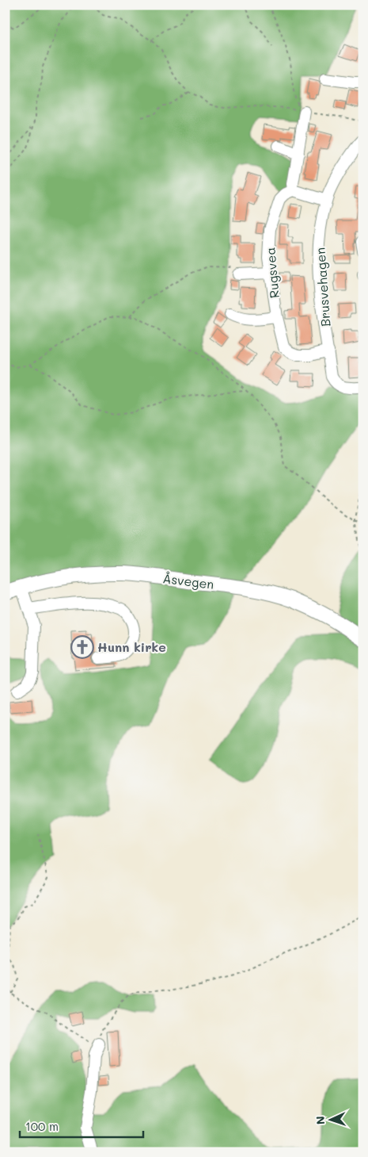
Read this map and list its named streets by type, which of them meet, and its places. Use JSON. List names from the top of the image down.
{
  "streets": {
    "main road": ["Åsvegen"],
    "street": ["Rugsvea", "Brusvehagen"]
  },
  "crossings": [
    ["Rugsvea", "Brusvehagen"]
  ],
  "places": {
    "church": ["Hunn kirke"]
  },
  "scale_bar": "100 m",
  "north": "left"
}
